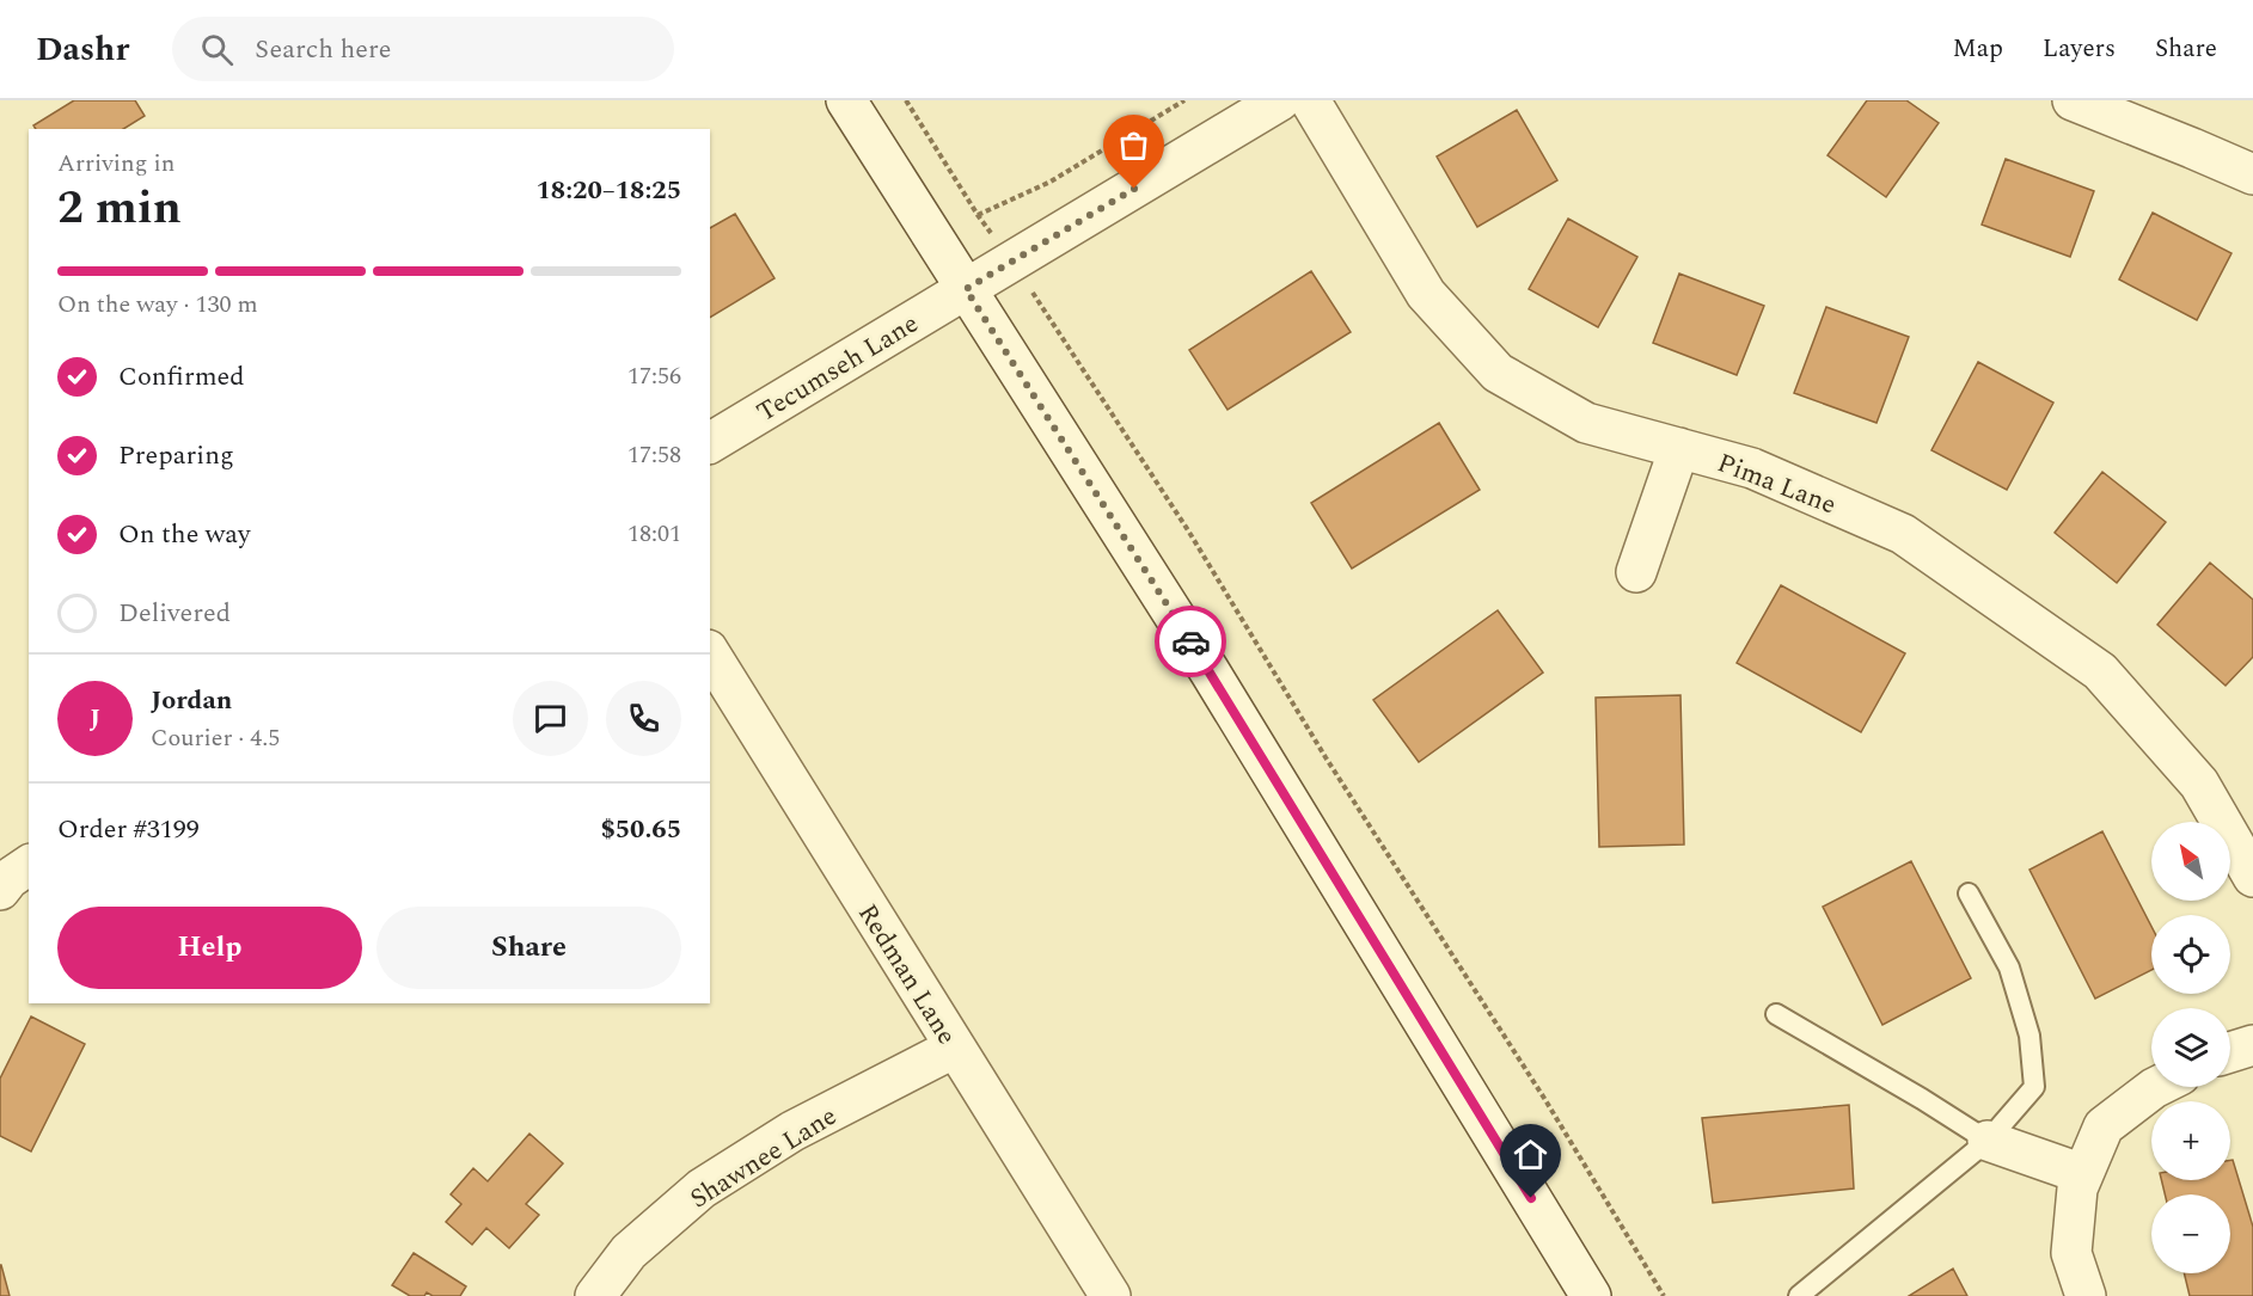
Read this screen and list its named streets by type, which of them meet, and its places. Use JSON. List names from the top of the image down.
{
  "streets": {
    "street": [
      "Tecumseh Lane",
      "Pima Lane",
      "Redman Lane",
      "Shawnee Lane"
    ]
  },
  "crossings": [
    ["Redman Lane", "Shawnee Lane"]
  ],
  "north": "top left",
  "page": {
    "header": "Dashr",
    "search": "Search here",
    "nav": ["Map", "Layers", "Share"],
    "heading": ["2 min", "Arriving in", "18:20–18:25"],
    "panel": [
      "Jordan",
      "Courier · 4.5",
      "Order #3199",
      "$50.65"
    ],
    "bar": "On the way · 130 m",
    "list": [
      ["Confirmed", "17:56"],
      ["Preparing", "17:58"],
      ["On the way", "18:01"],
      "Delivered"
    ],
    "round": "J",
    "map_buttons": ["+", "−"],
    "buttons": ["Help", "Share"]
  }
}
